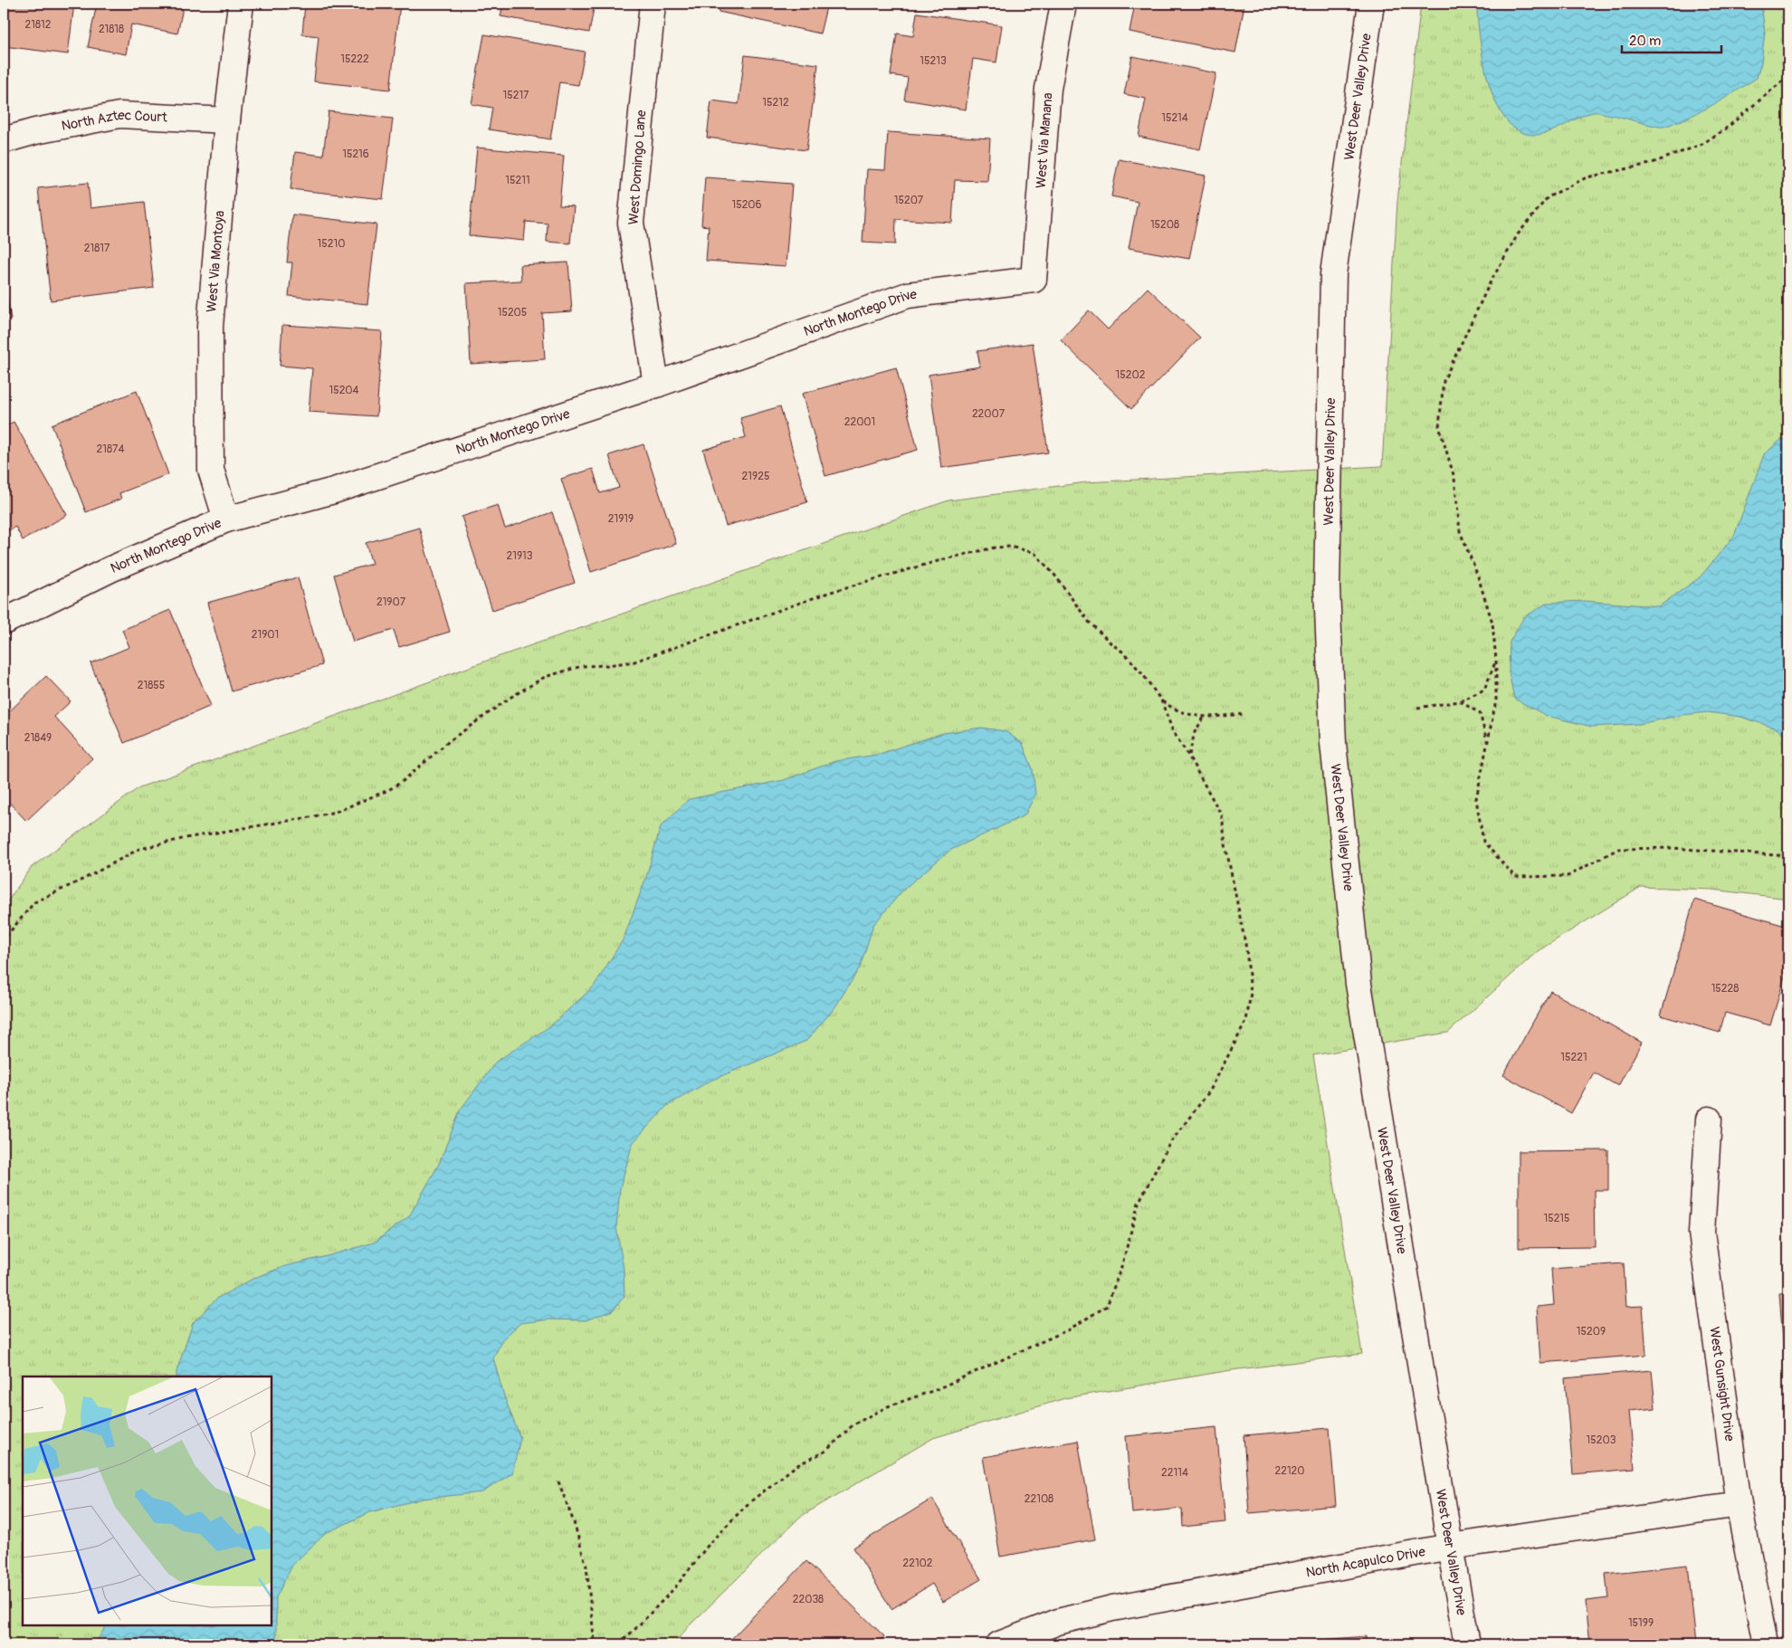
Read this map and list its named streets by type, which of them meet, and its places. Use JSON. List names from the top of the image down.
{
  "streets": {
    "street": [
      "West Deer Valley Drive",
      "North Aztec Court",
      "West Via Manana",
      "West Domingo Lane",
      "West Via Montoya",
      "North Montego Drive",
      "West Gunsight Drive",
      "North Acapulco Drive"
    ]
  },
  "crossings": [
    ["West Deer Valley Drive", "North Acapulco Drive"],
    ["North Aztec Court", "West Via Montoya"],
    ["West Via Manana", "North Montego Drive"],
    ["West Domingo Lane", "North Montego Drive"],
    ["West Via Montoya", "North Montego Drive"],
    ["West Gunsight Drive", "North Acapulco Drive"]
  ],
  "house_numbers": [
    "21812",
    "21818",
    "15222",
    "15213",
    "15217",
    "15212",
    "15214",
    "15216",
    "15211",
    "15207",
    "15206",
    "15208",
    "15210",
    "21817",
    "15205",
    "15202",
    "15204",
    "22007",
    "22001",
    "21874",
    "21925",
    "21919",
    "21913",
    "21907",
    "21901",
    "21855",
    "21849",
    "15228",
    "15221",
    "15215",
    "15209",
    "15203",
    "22120",
    "22114",
    "22108",
    "22102",
    "22038",
    "15199"
  ],
  "scale_bar": "20 m"
}
